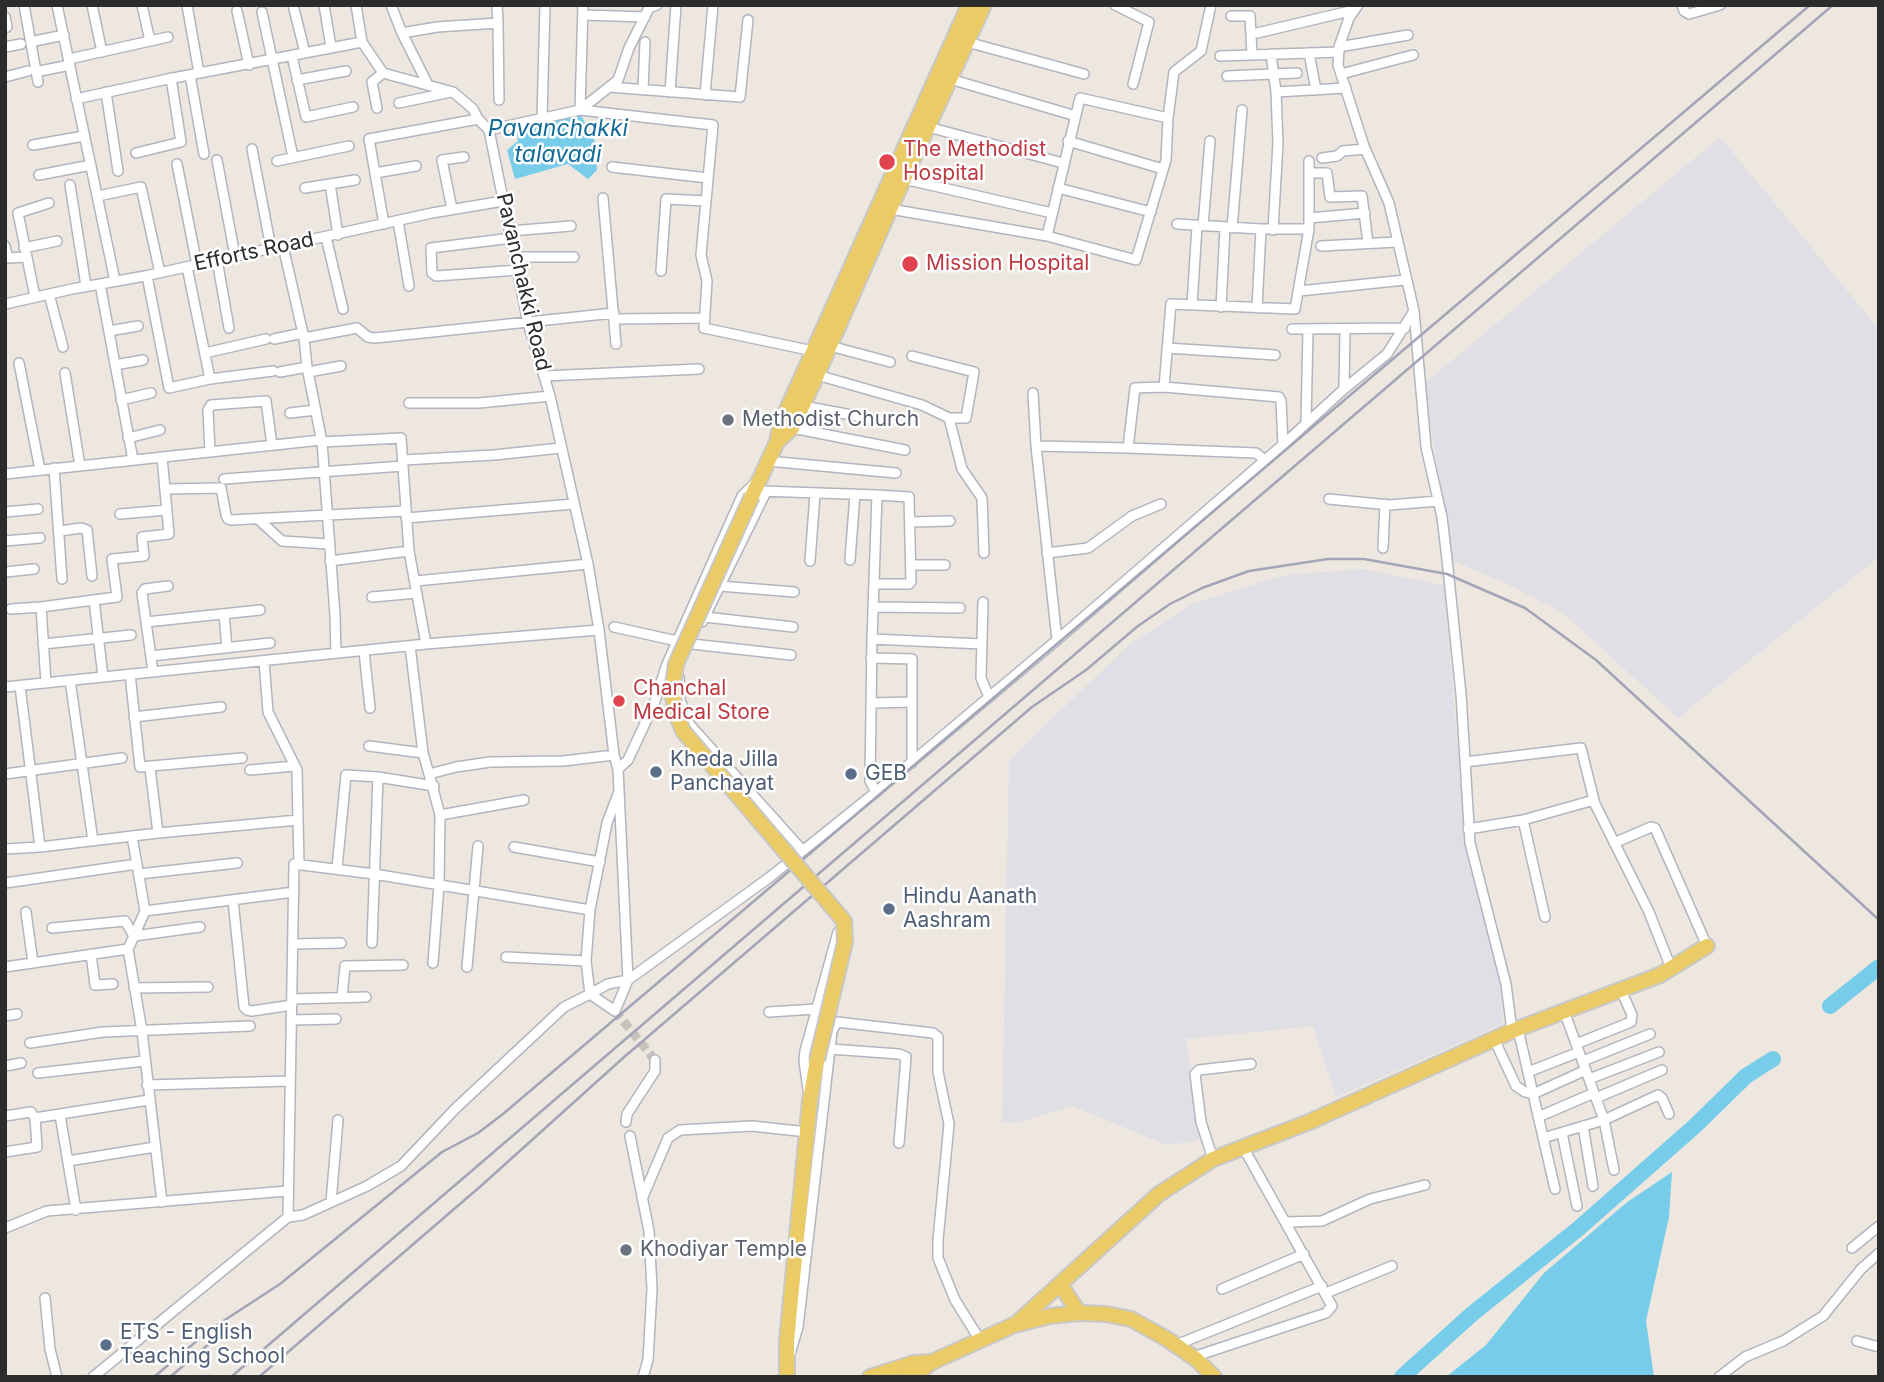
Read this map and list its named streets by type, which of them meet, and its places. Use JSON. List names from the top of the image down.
{
  "streets": {
    "street": ["Efforts Road", "Pavanchakki Road"]
  },
  "crossings": [
    ["Efforts Road", "Pavanchakki Road"]
  ],
  "water": ["Pavanchakki talavadi"],
  "places": [
    "The Methodist Hospital",
    "Mission Hospital",
    "Methodist Church",
    "Chanchal Medical Store",
    "Kheda Jilla Panchayat",
    "GEB",
    "Hindu Aanath Aashram",
    "Khodiyar Temple",
    "ETS - English Teaching School"
  ]
}
